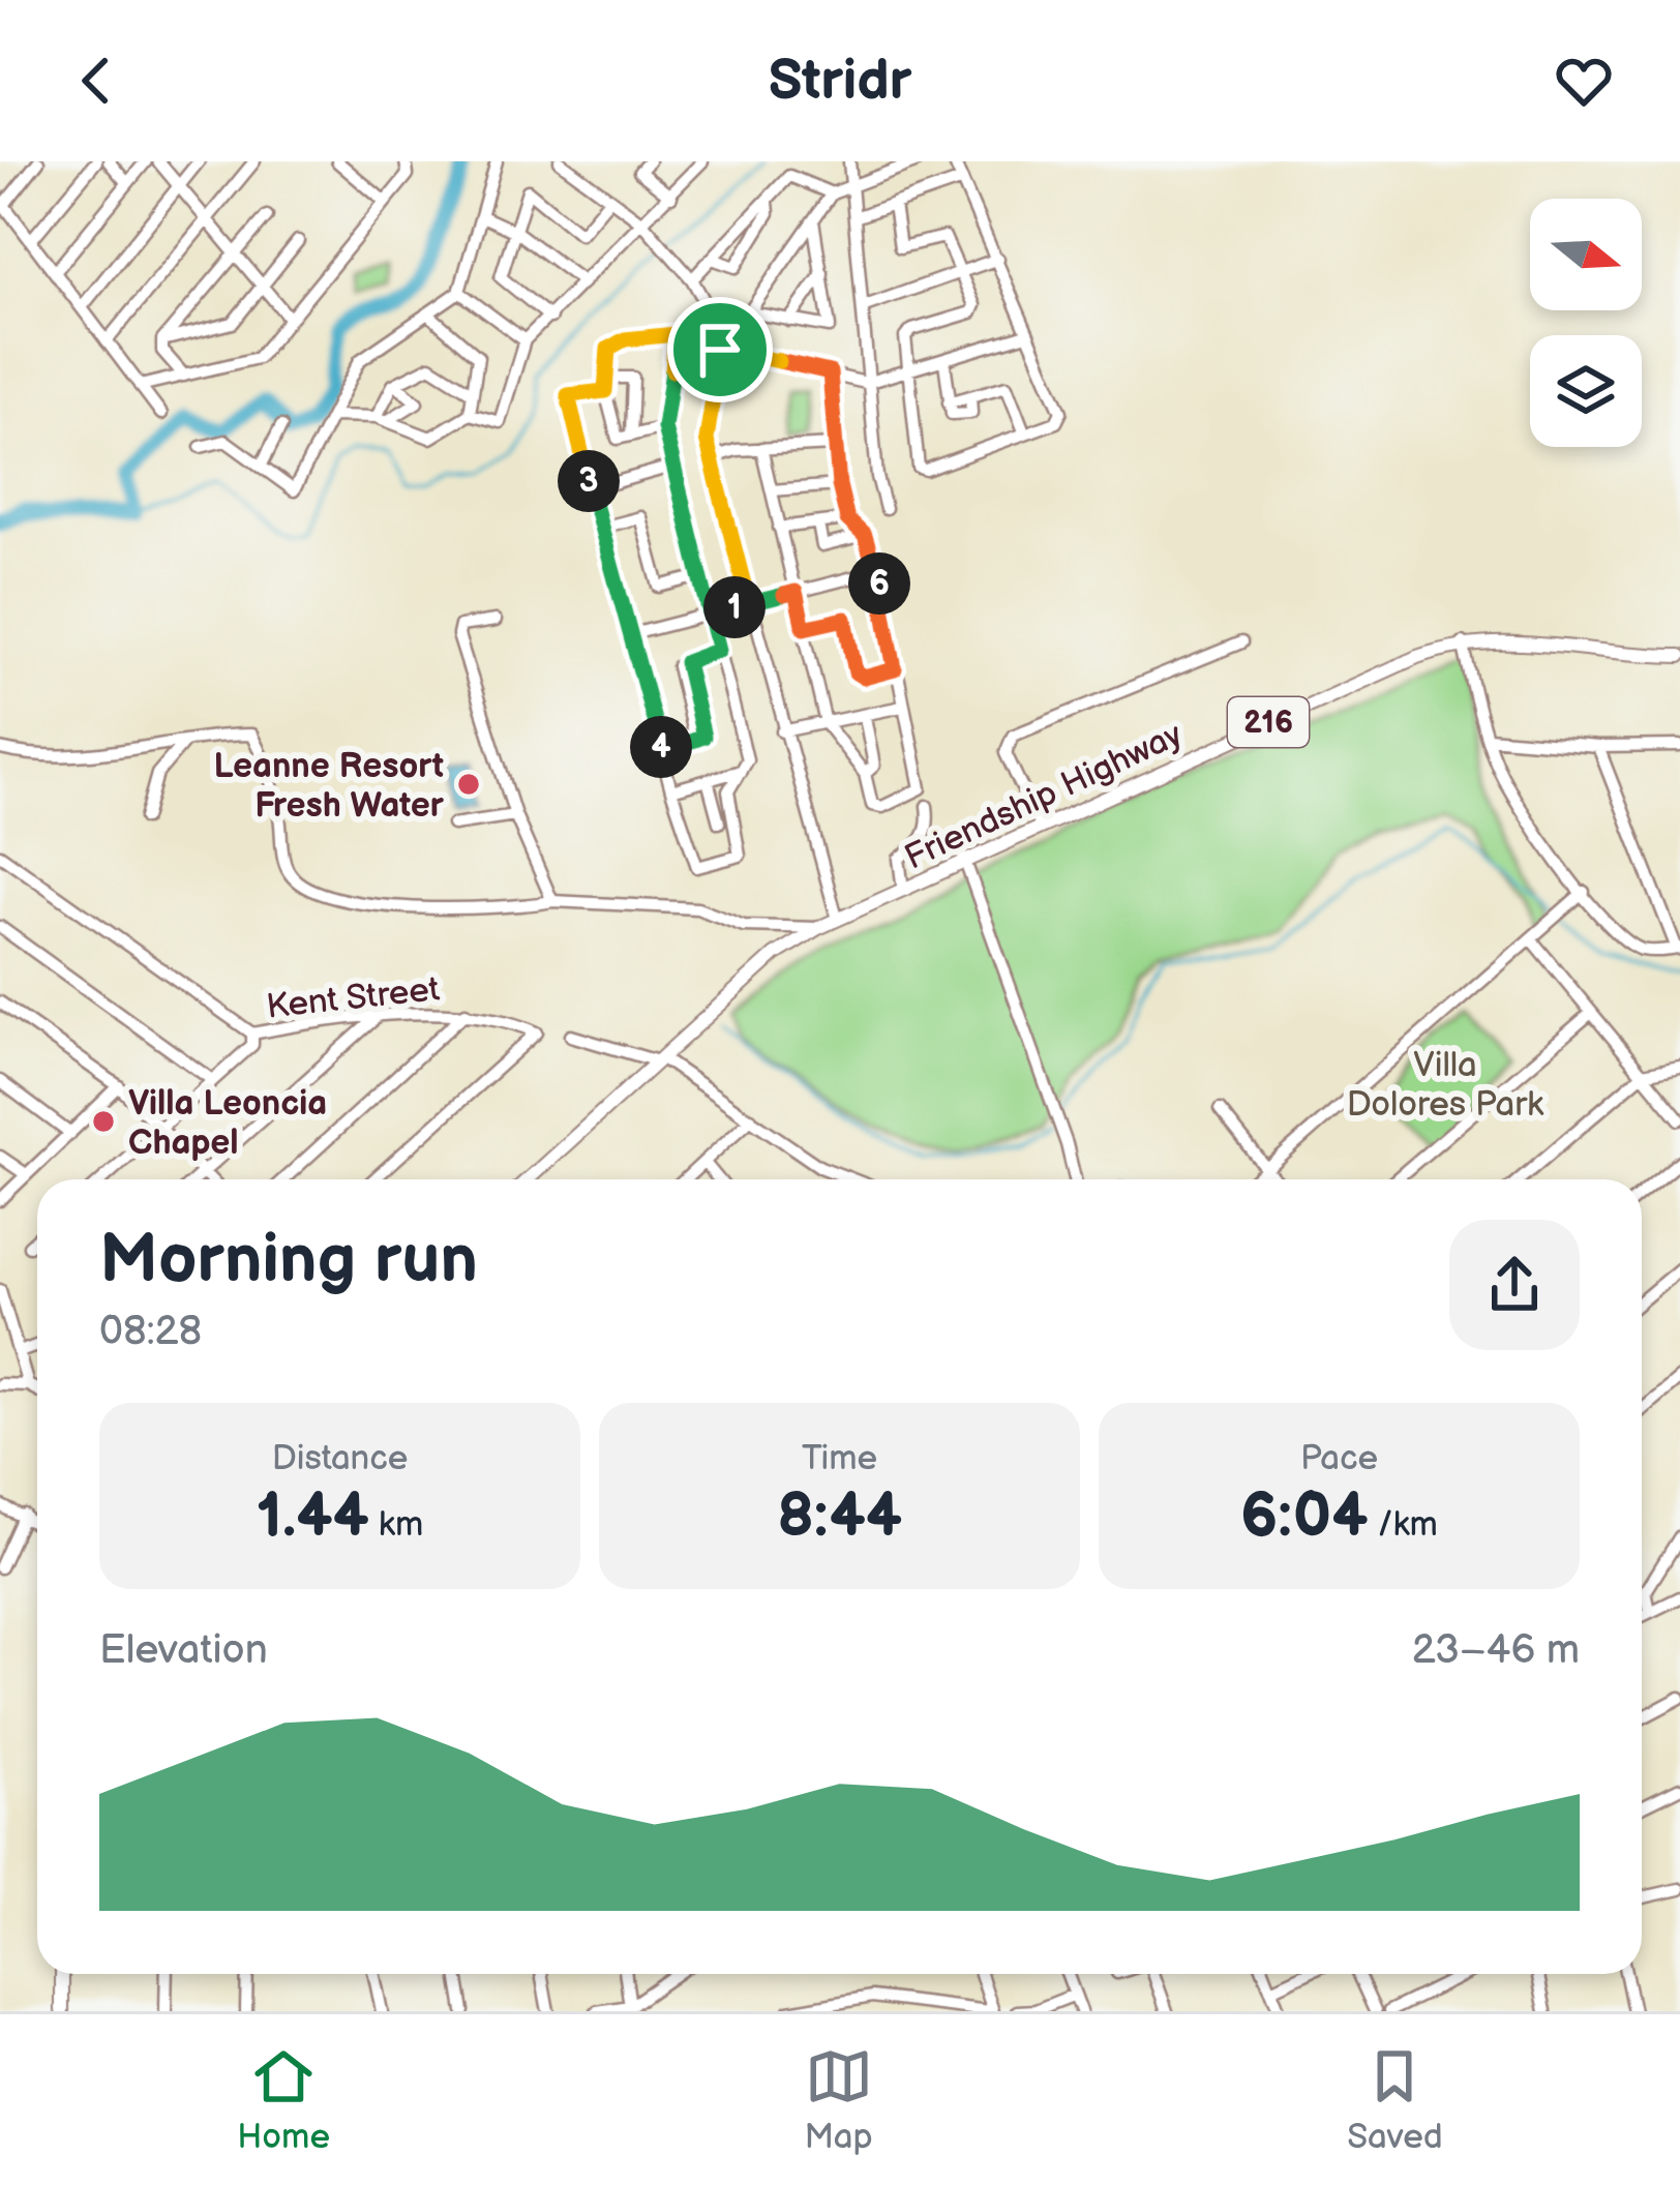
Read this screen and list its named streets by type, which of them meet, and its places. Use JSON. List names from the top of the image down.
{
  "streets": {
    "main road": ["216", "Friendship Highway"],
    "street": ["Kent Street"]
  },
  "parks": ["Villa Dolores Park"],
  "places": ["Leanne Resort Fresh Water", "Villa Leoncia Chapel"],
  "north": "right",
  "page": {
    "header": "Stridr",
    "pins": [
      "3",
      "6",
      "1",
      "4"
    ],
    "heading": ["Morning run", "08:28"],
    "stats": [
      ["Distance", "1.44 km"],
      ["Time", "8:44"],
      ["Pace", "6:04 /km"]
    ],
    "chart": ["Elevation", "23–46 m"],
    "tabs": ["Home", "Map", "Saved"]
  }
}
